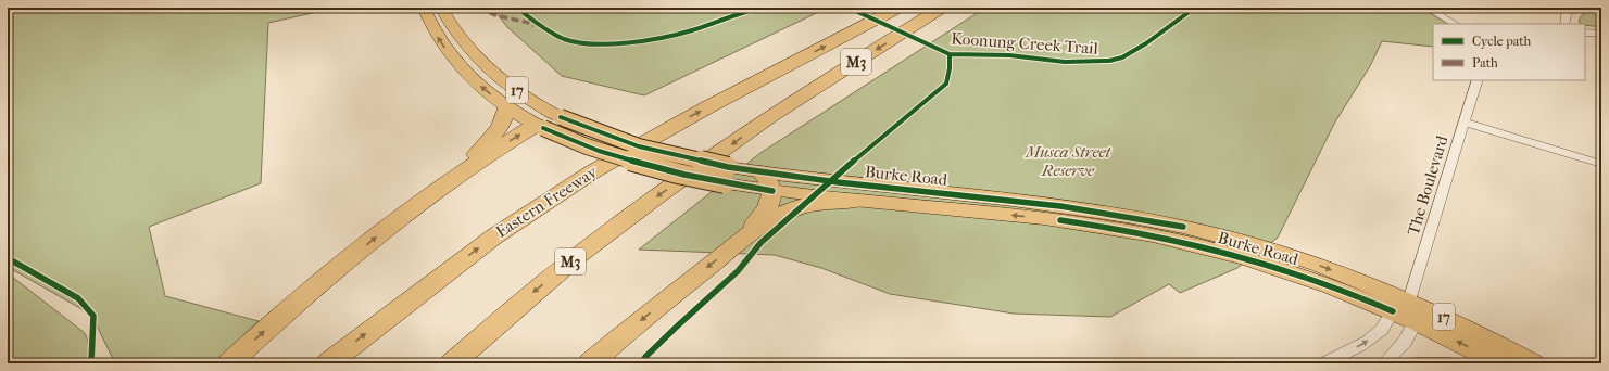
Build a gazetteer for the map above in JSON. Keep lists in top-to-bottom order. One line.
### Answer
{"streets":{"highway":["M3","Eastern Freeway"],"main road":["17","Burke Road"],"street":["The Boulevard"],"cycle path":["Koonung Creek Trail"]},"crossings":[["Burke Road","The Boulevard"]],"parks":["Musca Street Reserve"],"legend":["Cycle path","Path"]}
